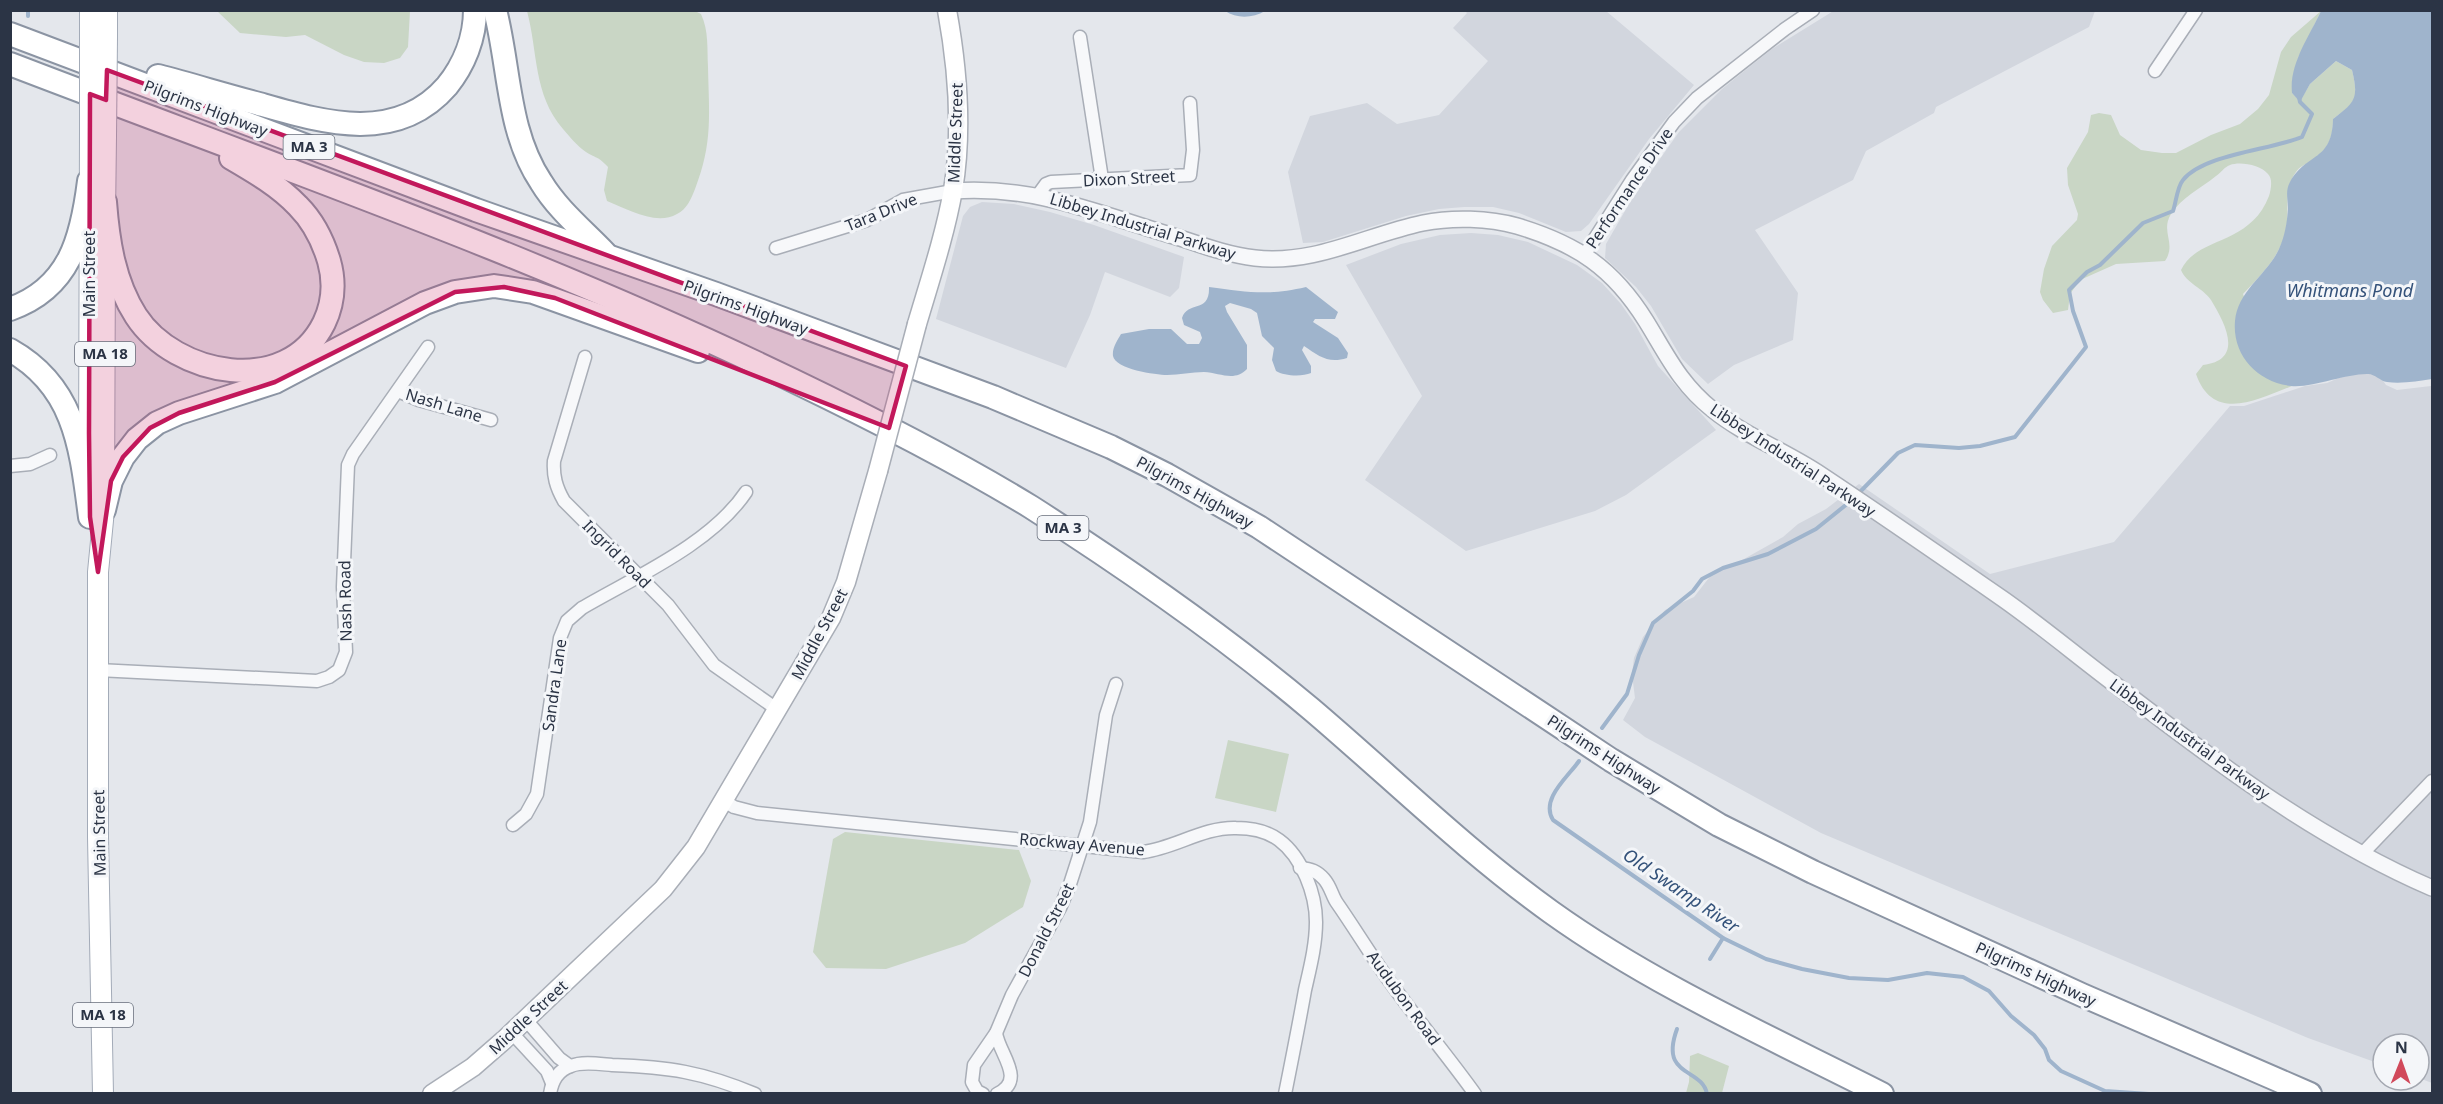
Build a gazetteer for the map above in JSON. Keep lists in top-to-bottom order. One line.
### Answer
{"streets":{"highway":["Pilgrims Highway","MA 3"],"main road":["Middle Street","Main Street","MA 18"],"street":["Dixon Street","Performance Drive","Tara Drive","Libbey Industrial Parkway","Nash Lane","Ingrid Road","Nash Road","Sandra Lane","Rockway Avenue","Donald Street","Audubon Road"]},"crossings":[["Middle Street","Tara Drive"],["Middle Street","Libbey Industrial Parkway"],["Middle Street","Ingrid Road"],["Middle Street","Rockway Avenue"],["Dixon Street","Libbey Industrial Parkway"],["Performance Drive","Libbey Industrial Parkway"],["Tara Drive","Libbey Industrial Parkway"],["Main Street","Nash Road"],["Nash Lane","Nash Road"],["Ingrid Road","Sandra Lane"],["Rockway Avenue","Donald Street"],["Rockway Avenue","Audubon Road"]],"water":["Whitmans Pond","Old Swamp River"],"north":"top"}
